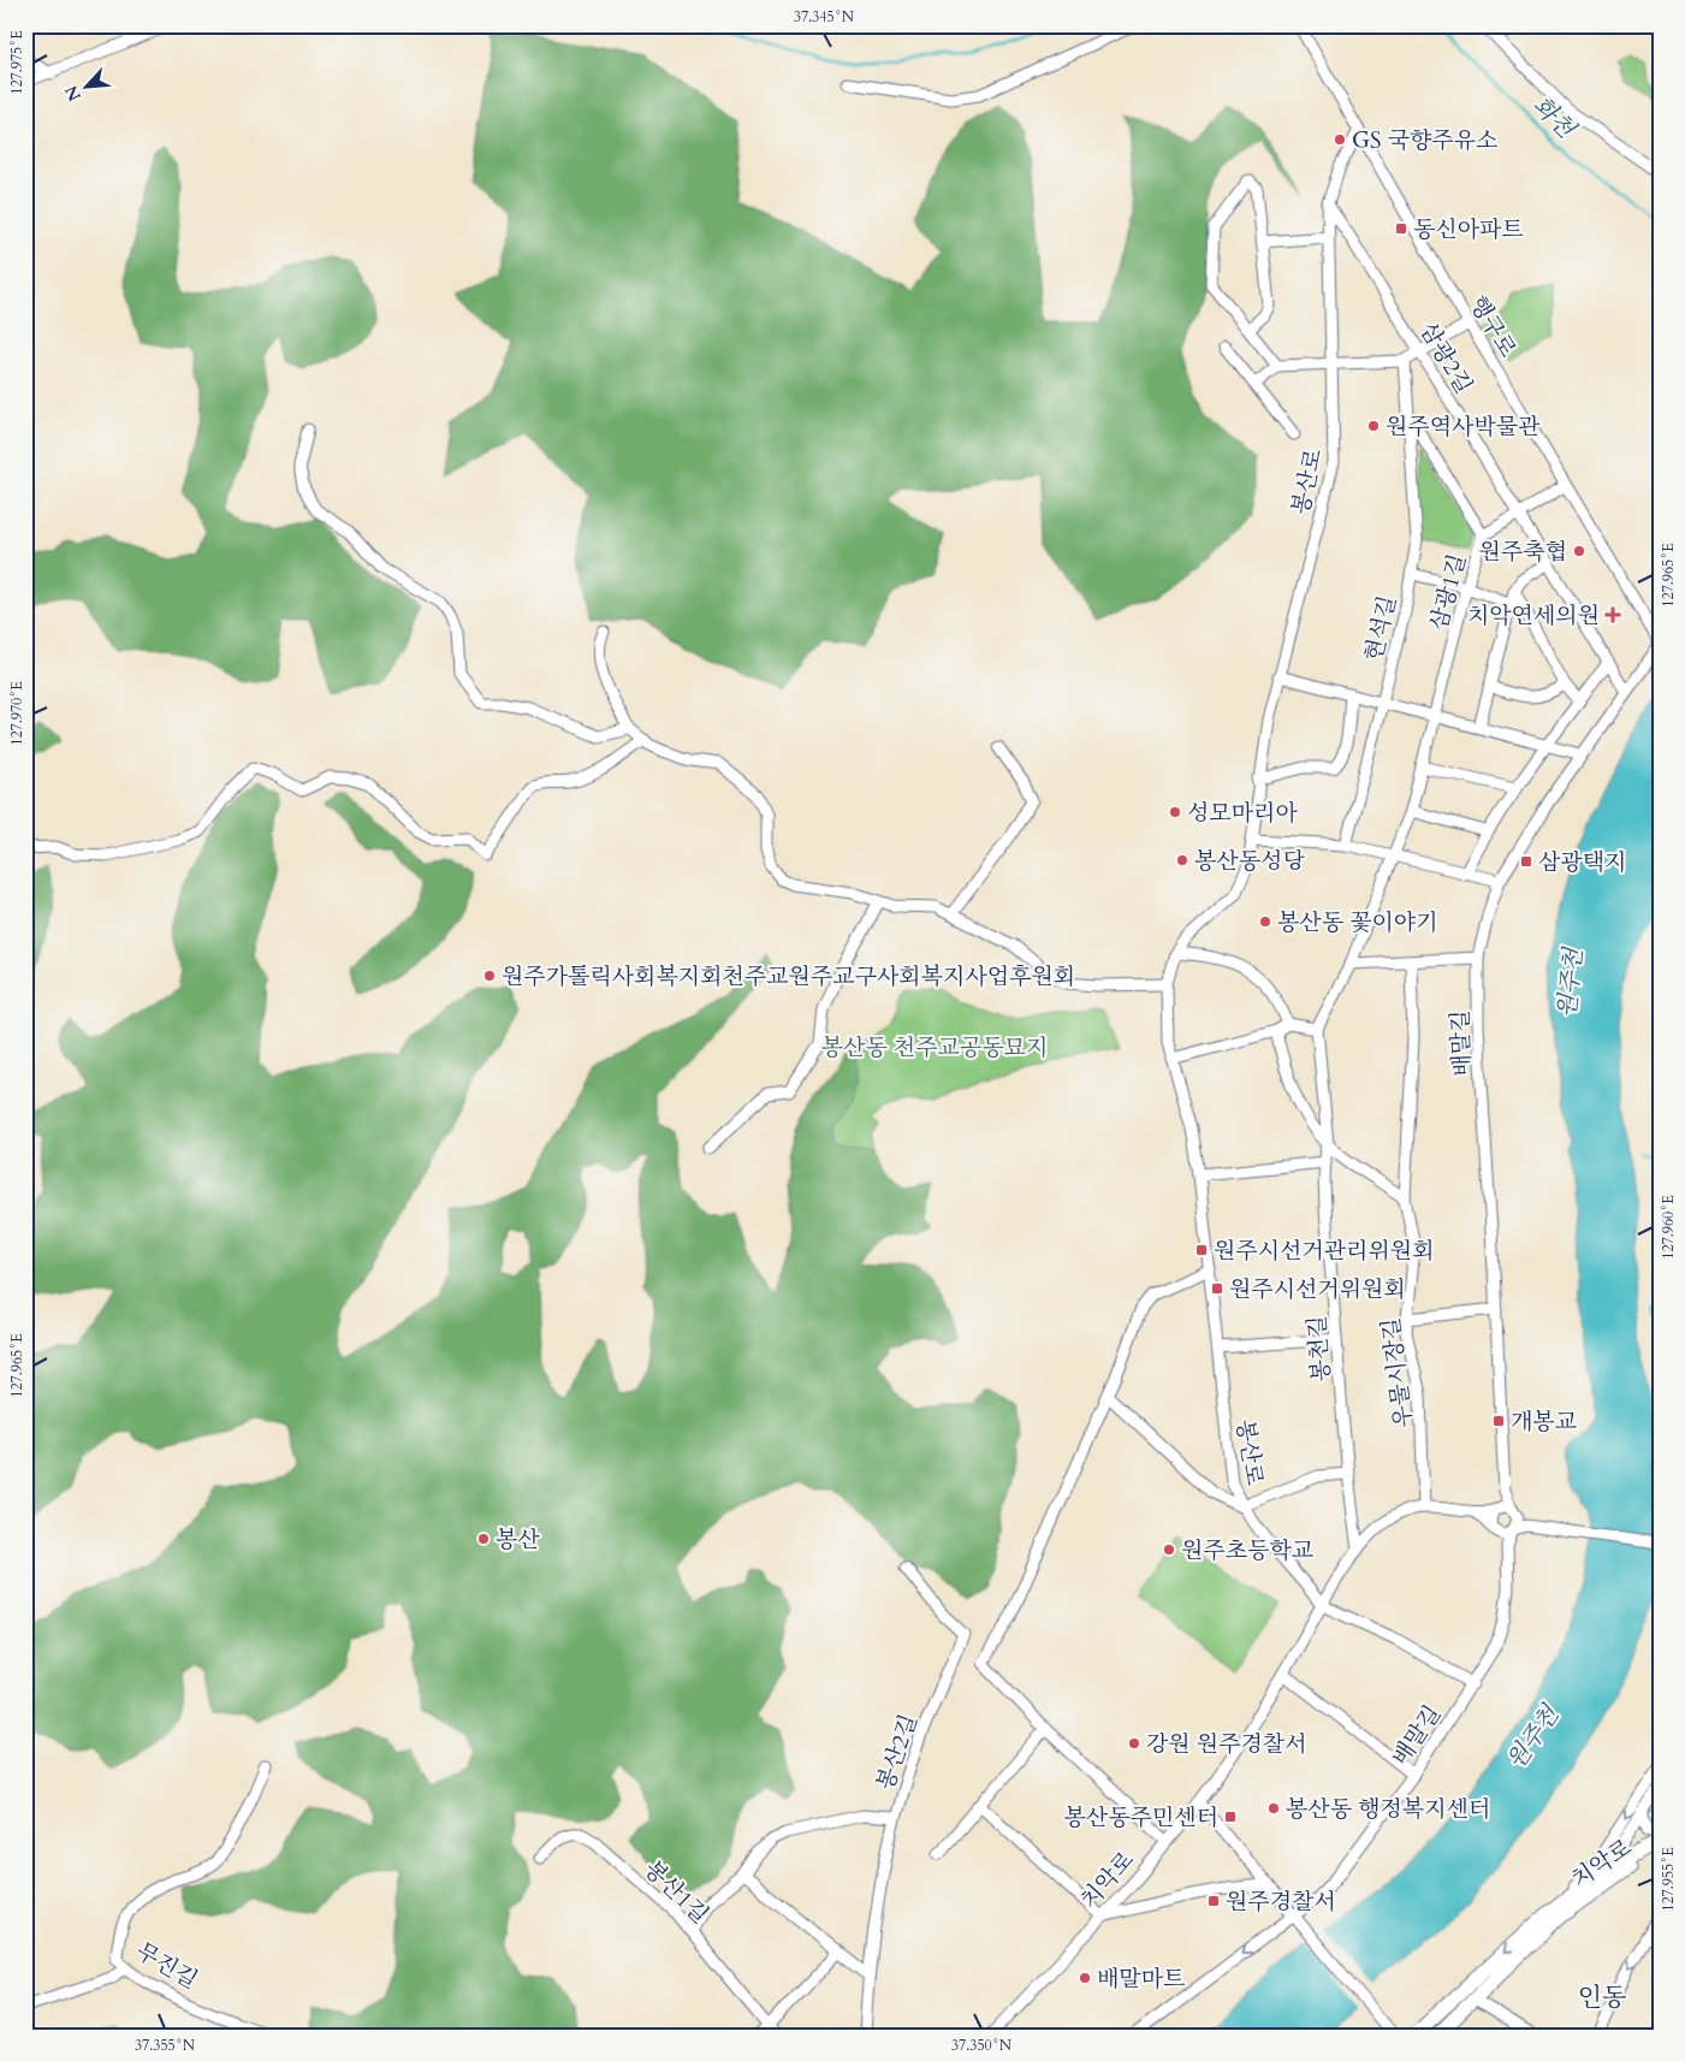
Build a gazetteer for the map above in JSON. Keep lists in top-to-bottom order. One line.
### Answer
{"streets":{"main road":["치악로"],"street":["행구로","삼광2길","봉산로","삼광1길","현석길","배말길","봉천길","우물시장길","봉산2길","봉산1길","무진길"]},"crossings":[["행구로","봉산로"],["행구로","삼광1길"],["행구로","배말길"],["삼광2길","봉산로"],["삼광2길","삼광1길"],["삼광2길","배말길"],["봉산로","배말길"],["삼광1길","현석길"]],"districts":["인동"],"water":["화천","원주천"],"parks":["봉산동 천주교공동묘지"],"places":{"other":["GS 국향주유소","원주역사박물관","원주축협","성모마리아","봉산동성당","봉산동 꽃이야기","원주가톨릭사회복지회천주교원주교구사회복지사업후원회","봉산","원주초등학교","강원 원주경찰서","봉산동 행정복지센터","배말마트"],"transit":["동신아파트","삼광택지","원주시선거관리위원회","원주시선거위원회","개봉교","봉산동주민센터","원주경찰서"],"health":["치악연세의원"]},"north":"bottom left","coordinates":["37.345°N","127.975°E","127.965°E","127.970°E","127.960°E","127.955°E","37.355°N","37.350°N"]}
